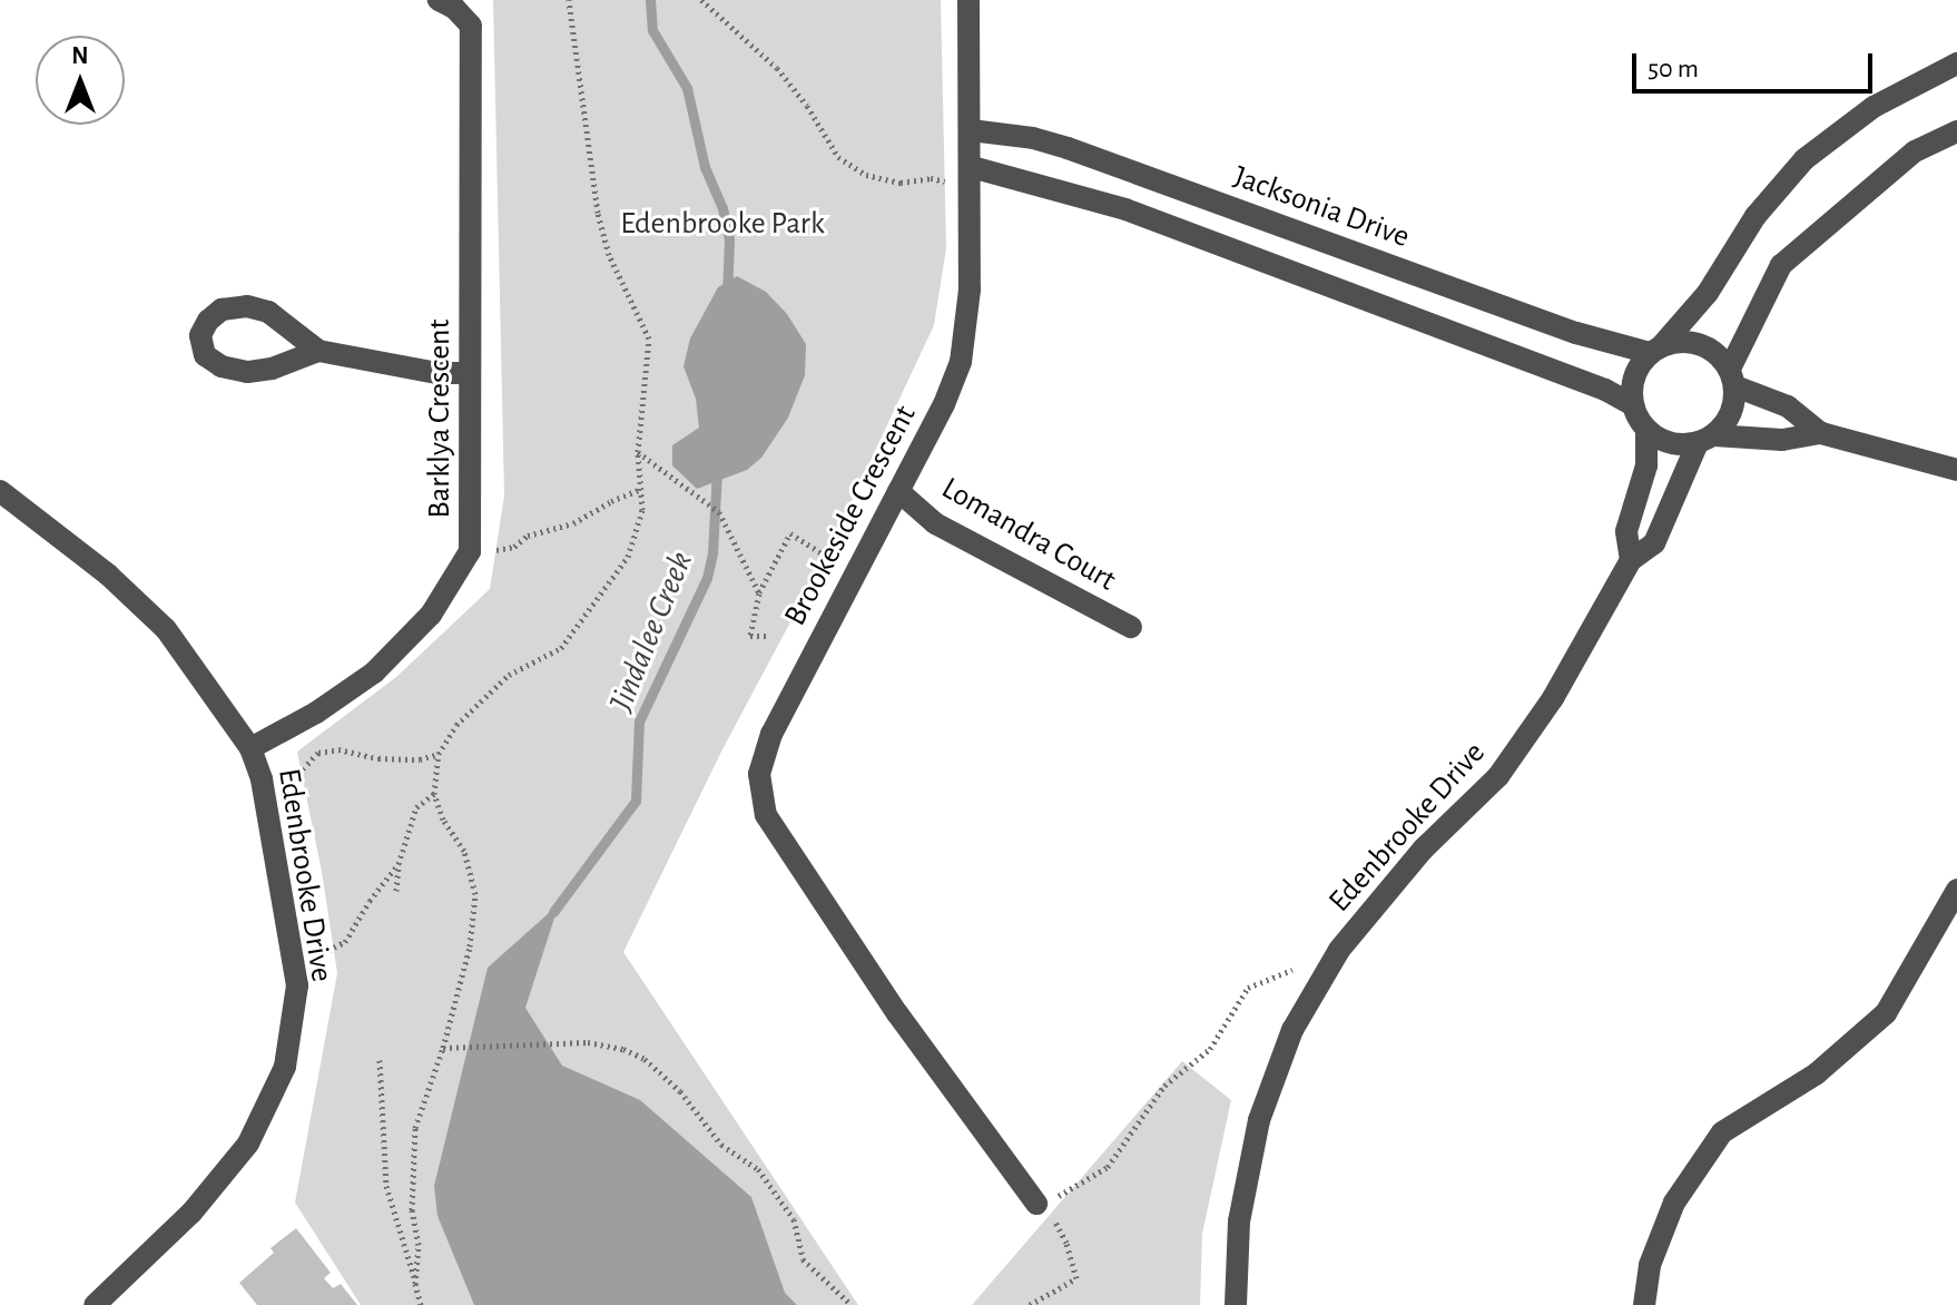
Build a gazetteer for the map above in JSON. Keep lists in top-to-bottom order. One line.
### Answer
{"streets":{"street":["Jacksonia Drive","Barklya Crescent","Brookeside Crescent","Lomandra Court","Edenbrooke Drive"]},"crossings":[["Jacksonia Drive","Brookeside Crescent"],["Jacksonia Drive","Edenbrooke Drive"],["Barklya Crescent","Edenbrooke Drive"],["Brookeside Crescent","Lomandra Court"]],"water":["Jindalee Creek"],"parks":["Edenbrooke Park"],"scale_bar":"50 m","north":"top"}
